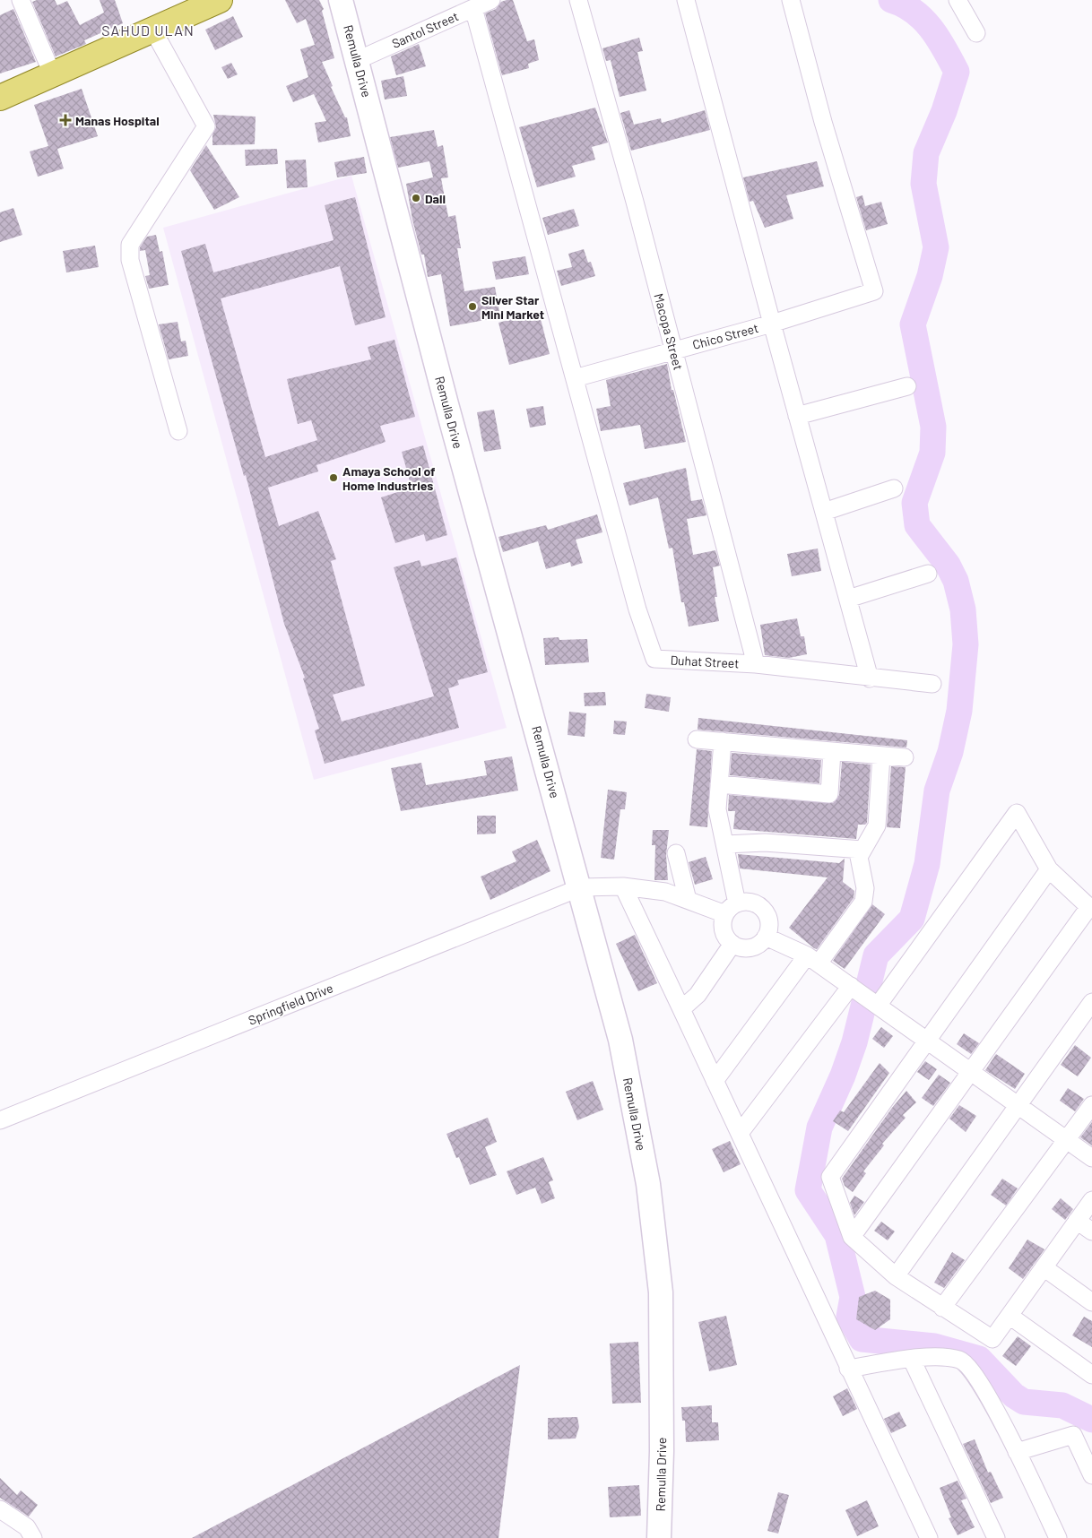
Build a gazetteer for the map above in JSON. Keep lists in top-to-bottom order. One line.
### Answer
{"streets":{"main road":["Remulla Drive"],"street":["Santol Street","Macopa Street","Chico Street","Duhat Street","Springfield Drive"]},"crossings":[["Santol Street","Remulla Drive"],["Remulla Drive","Springfield Drive"],["Macopa Street","Chico Street"],["Macopa Street","Duhat Street"],["Chico Street","Duhat Street"]],"districts":["SAHUD ULAN"],"places":{"health":["Manas Hospital"],"other":["Dali","Silver Star Mini Market","Amaya School of Home Industries"]}}
